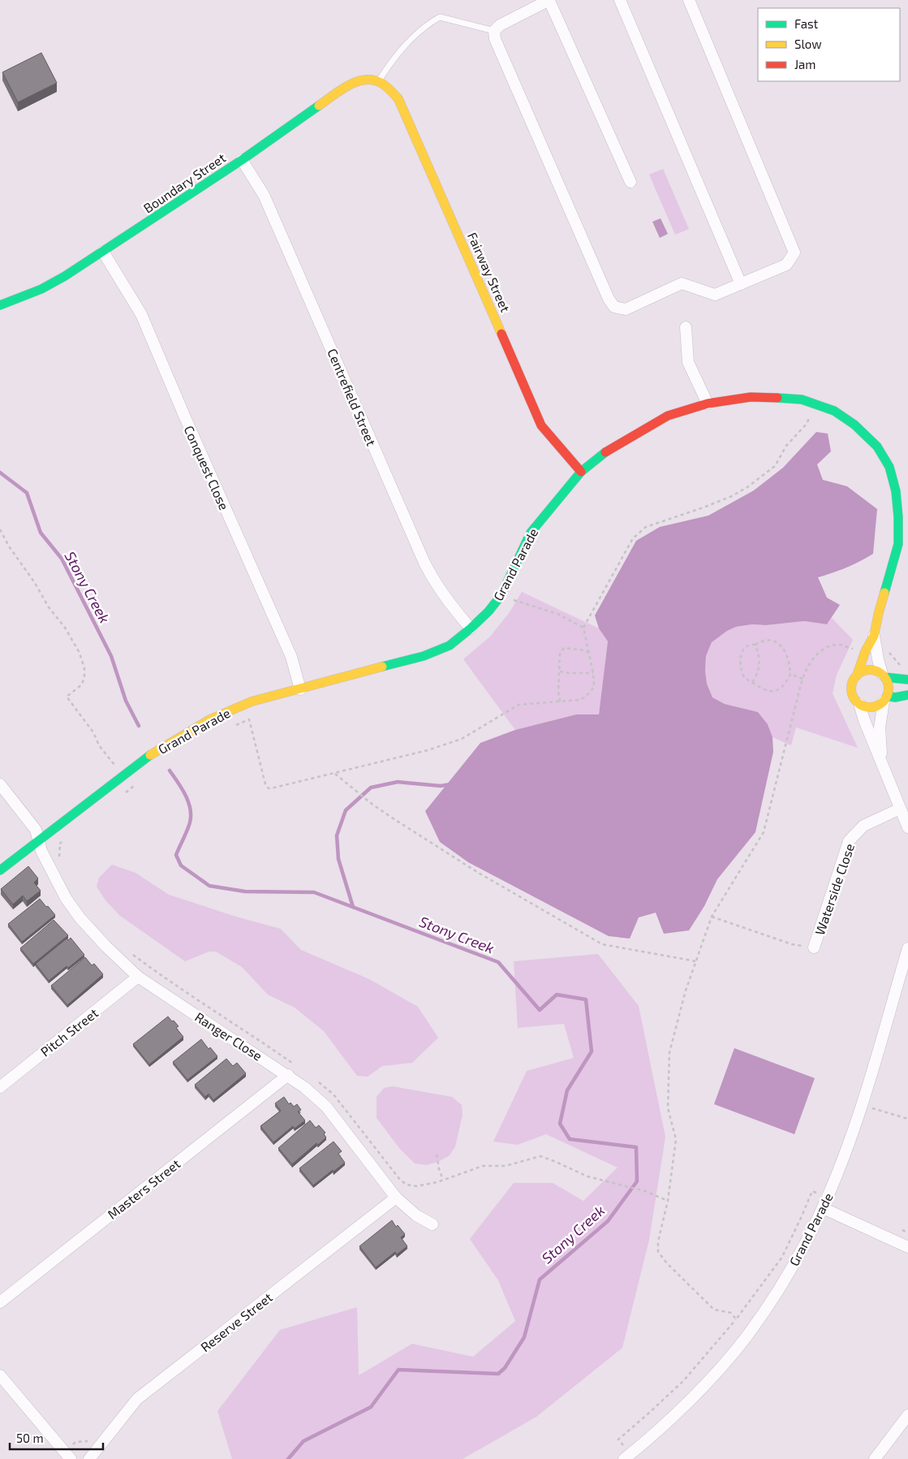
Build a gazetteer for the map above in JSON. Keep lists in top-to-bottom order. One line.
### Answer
{"streets":{"street":["Boundary Street","Fairway Street","Centrefield Street","Conquest Close","Grand Parade","Waterside Close","Pitch Street","Ranger Close","Masters Street","Reserve Street"]},"crossings":[["Boundary Street","Fairway Street"],["Boundary Street","Centrefield Street"],["Boundary Street","Conquest Close"],["Fairway Street","Grand Parade"],["Centrefield Street","Grand Parade"],["Conquest Close","Grand Parade"],["Grand Parade","Ranger Close"],["Pitch Street","Ranger Close"],["Ranger Close","Masters Street"],["Ranger Close","Reserve Street"]],"water":["Stony Creek"],"legend":["Fast","Slow","Jam"],"scale_bar":"50 m"}
